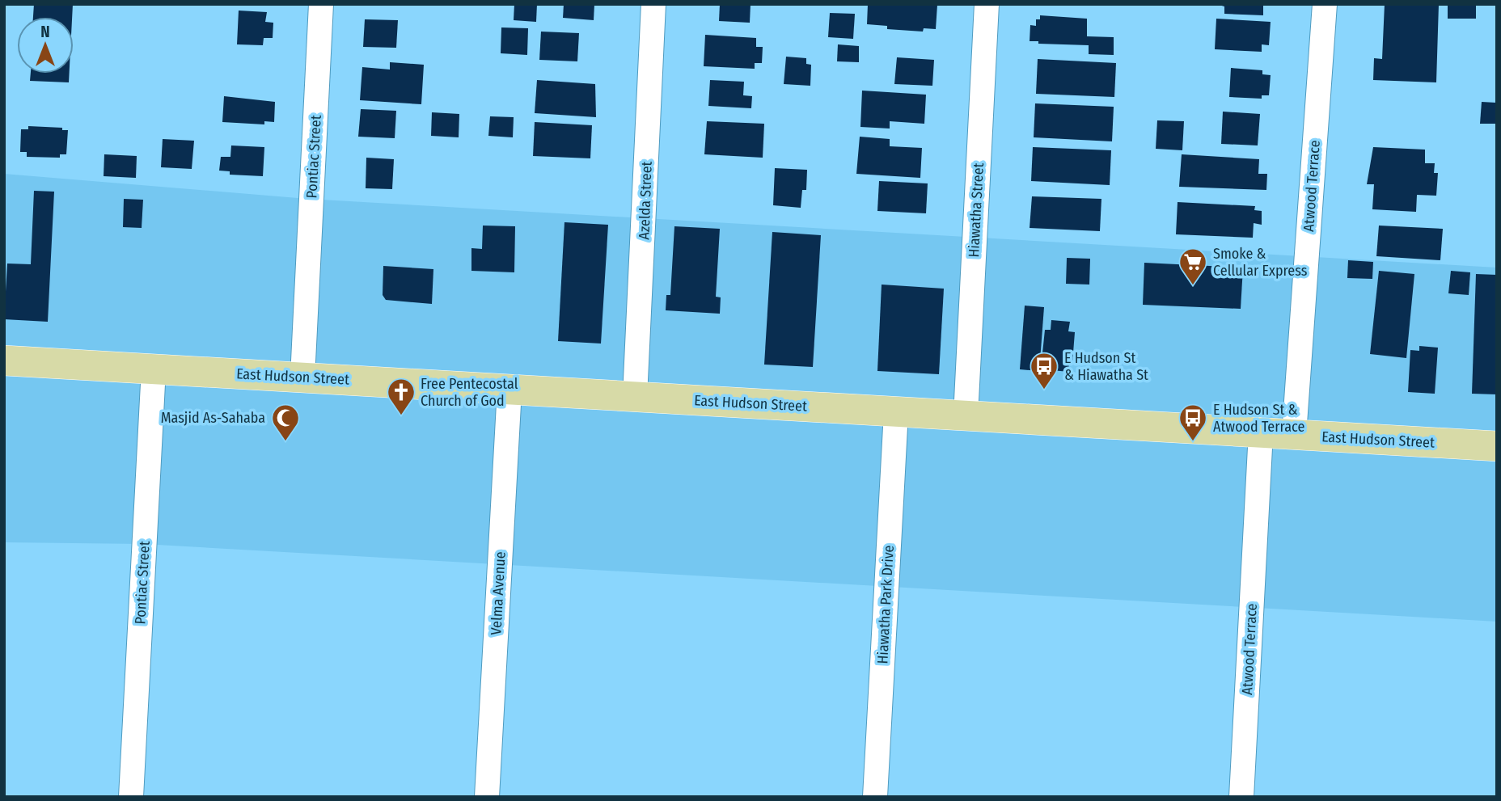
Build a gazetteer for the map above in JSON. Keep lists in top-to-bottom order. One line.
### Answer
{"streets":{"main road":["East Hudson Street"],"street":["Pontiac Street","Atwood Terrace","Azelda Street","Hiawatha Street","Velma Avenue","Hiawatha Park Drive"]},"crossings":[["Pontiac Street","East Hudson Street"],["Atwood Terrace","East Hudson Street"],["Azelda Street","East Hudson Street"],["Hiawatha Street","East Hudson Street"],["East Hudson Street","Velma Avenue"],["East Hudson Street","Hiawatha Park Drive"]],"places":{"supermarket":["Smoke & Cellular Express"],"bus stop":["E Hudson St & Hiawatha St","E Hudson St & Atwood Terrace"],"church":["Free Pentecostal Church of God"],"mosque":["Masjid As-Sahaba"]},"north":"top"}
